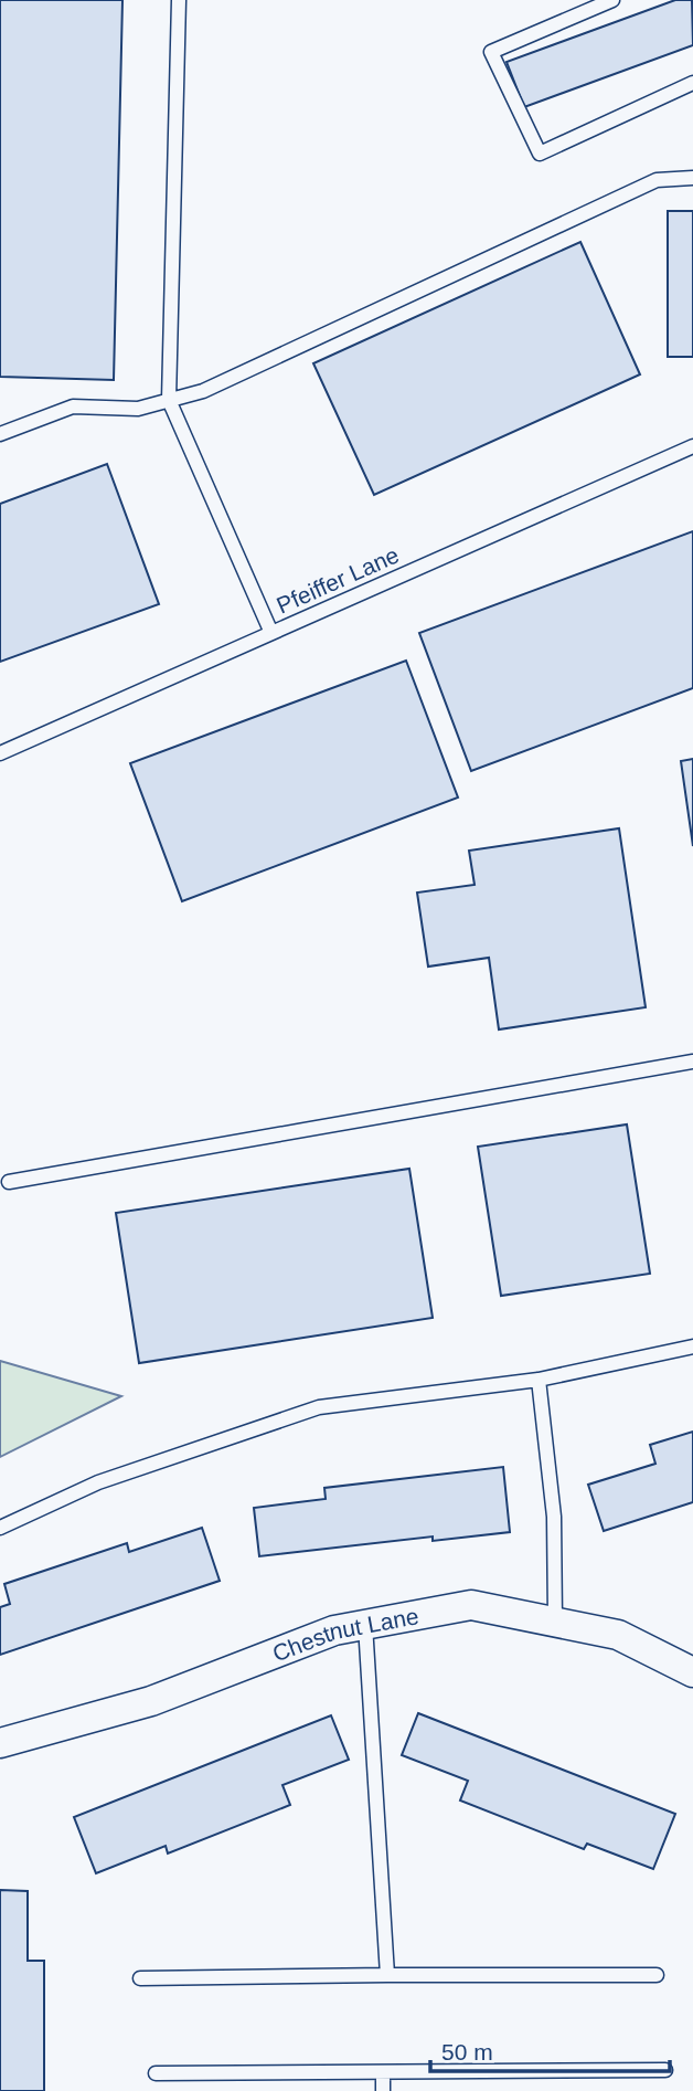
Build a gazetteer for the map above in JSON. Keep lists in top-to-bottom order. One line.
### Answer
{"streets":{"street":["Chestnut Lane"],"lane":["Pfeiffer Lane"]},"scale_bar":"50 m"}
